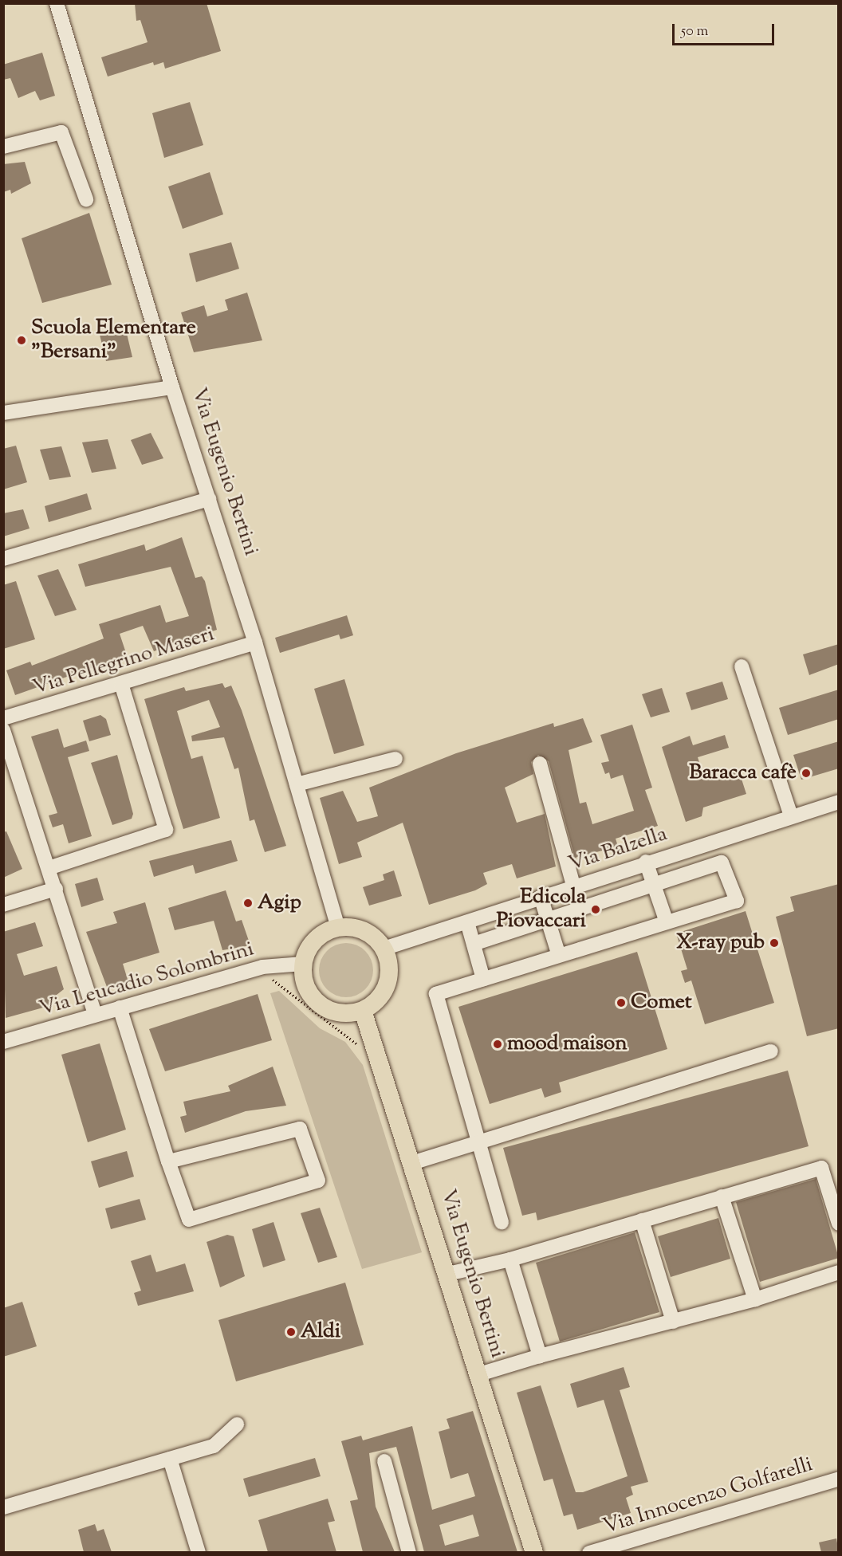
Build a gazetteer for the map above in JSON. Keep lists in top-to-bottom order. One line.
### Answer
{"streets":{"main road":["Via Eugenio Bertini"],"street":["Via Pellegrino Maseri","Via Balzella","Via Leucadio Solombrini","Via Innocenzo Golfarelli"]},"crossings":[["Via Eugenio Bertini","Via Pellegrino Maseri"],["Via Eugenio Bertini","Via Balzella"],["Via Eugenio Bertini","Via Leucadio Solombrini"],["Via Balzella","Via Leucadio Solombrini"]],"places":["Scuola Elementare \"Bersani\"","Baracca cafè","Agip","Edicola Piovaccari","X-ray pub","Comet","mood maison","Aldi"],"scale_bar":"50 m"}
